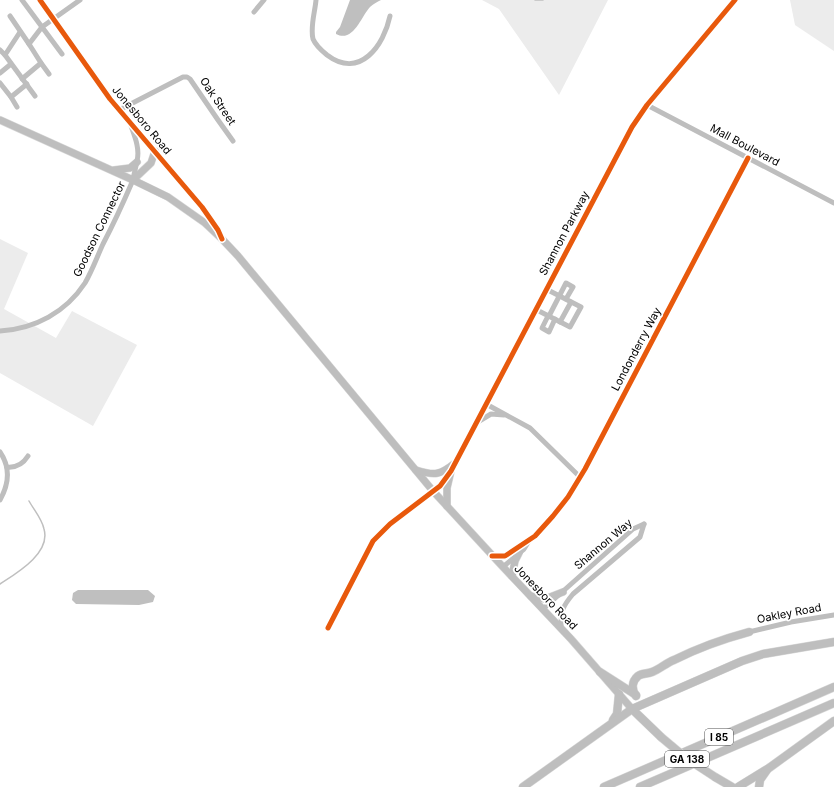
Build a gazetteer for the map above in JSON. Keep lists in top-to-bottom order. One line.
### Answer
{"streets":{"highway":["Jonesboro Road","I 85","GA 138"],"street":["Oak Street","Mall Boulevard","Goodson Connector","Shannon Parkway","Londonderry Way","Shannon Way","Oakley Road"]},"crossings":[["Oak Street","Jonesboro Road"],["Jonesboro Road","Goodson Connector"],["Jonesboro Road","Shannon Parkway"],["Jonesboro Road","Londonderry Way"],["Jonesboro Road","Shannon Way"],["Jonesboro Road","GA 138"],["Mall Boulevard","Shannon Parkway"],["Mall Boulevard","Londonderry Way"],["Goodson Connector","GA 138"],["Shannon Parkway","Londonderry Way"]]}
